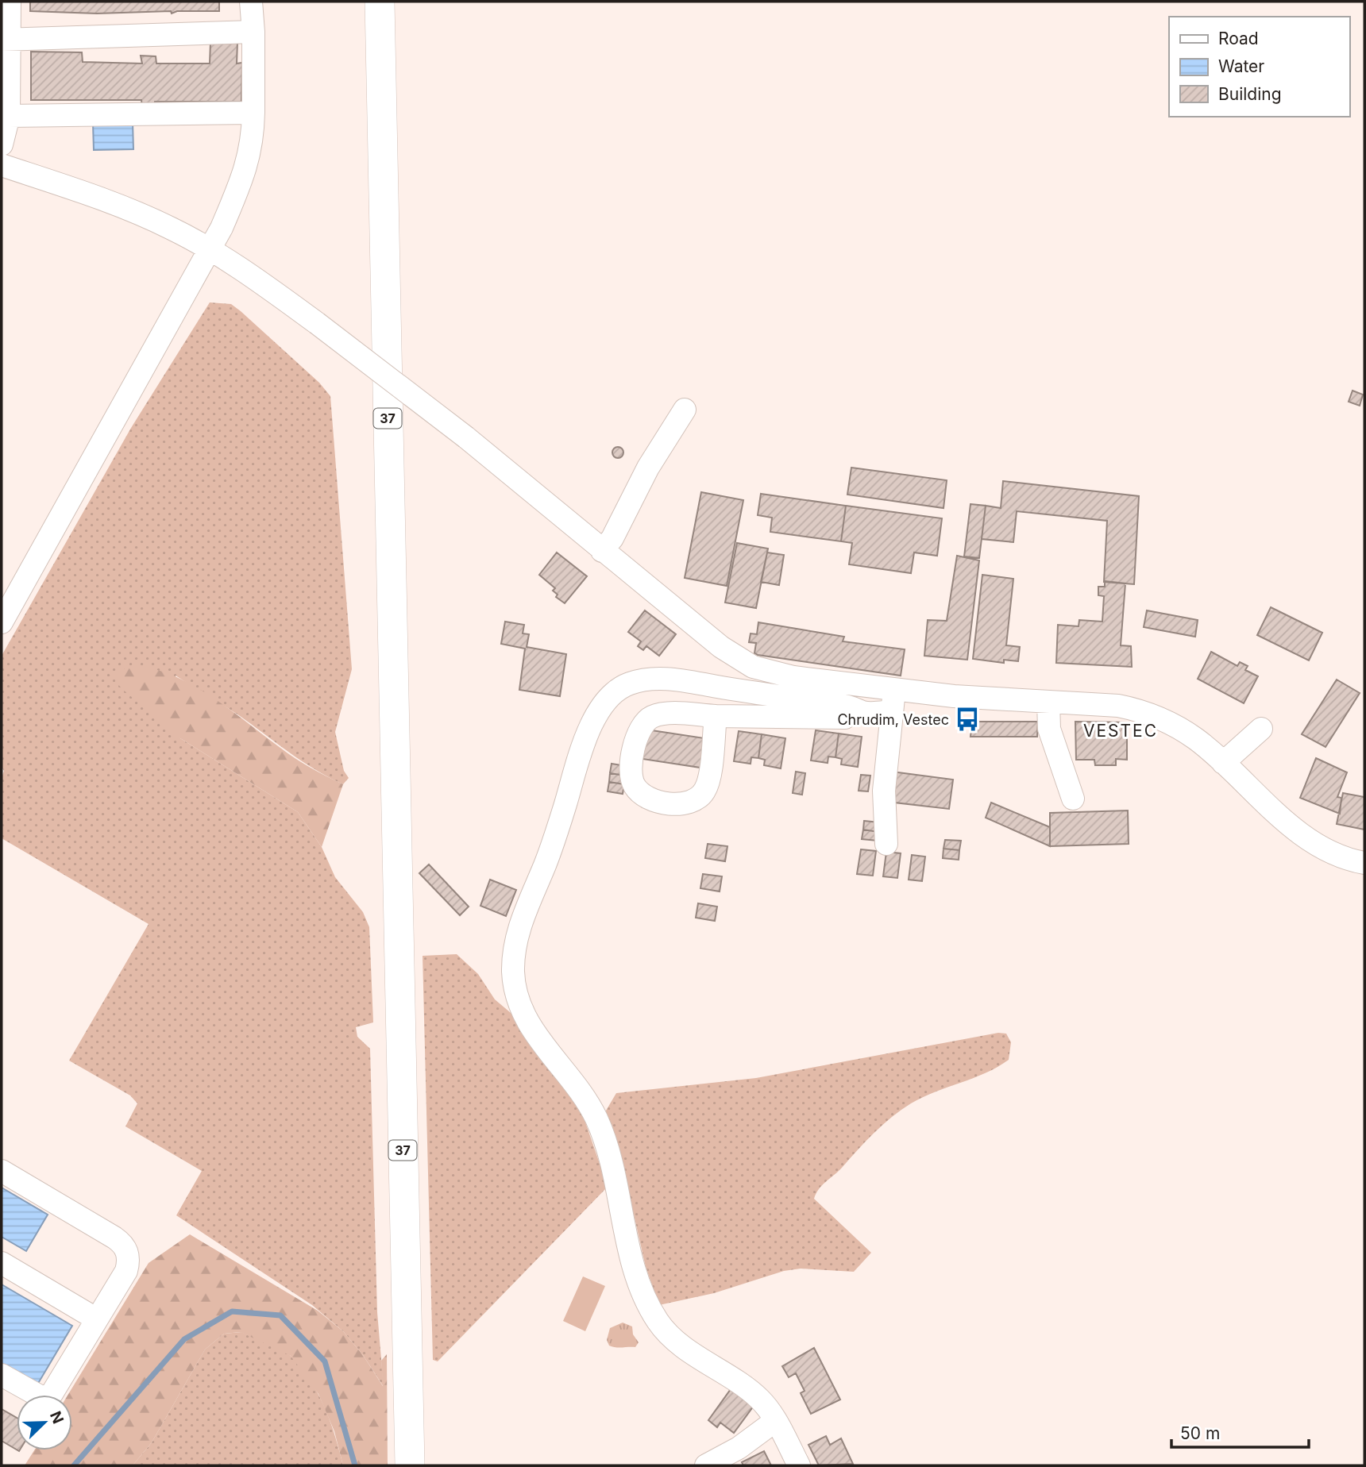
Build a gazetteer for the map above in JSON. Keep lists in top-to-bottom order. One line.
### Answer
{"streets":{"main road":["37"]},"districts":["VESTEC"],"places":{"bus stop":["Chrudim, Vestec"]},"legend":["Road","Water","Building"],"scale_bar":"50 m","north":"top right"}
